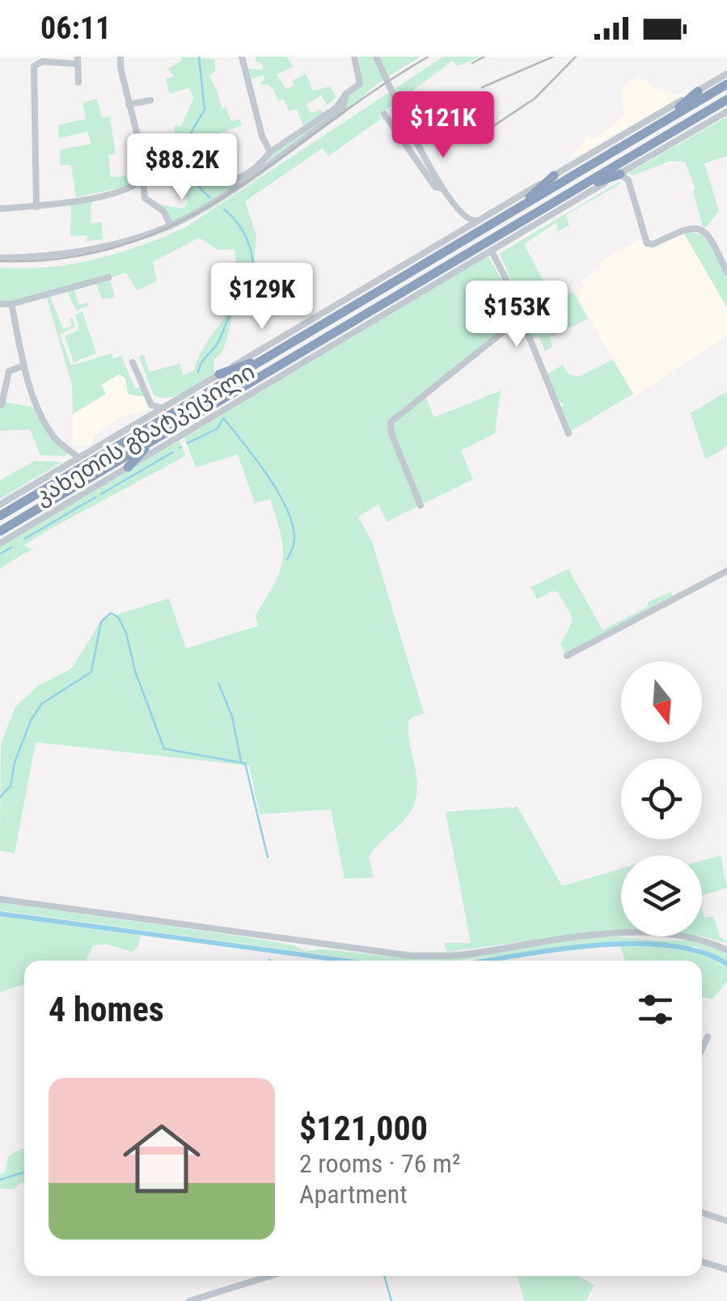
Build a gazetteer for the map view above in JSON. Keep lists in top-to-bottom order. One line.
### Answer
{"streets":{"highway":["კახეთის გზატკეცილი"]},"north":"bottom","page":{"status":"06:11","price":["$121K","$88.2K","$129K","$153K"],"heading":"4 homes","list":[{"name":"$121,000","note":"2 rooms · 76 m² · Apartment"}]}}
